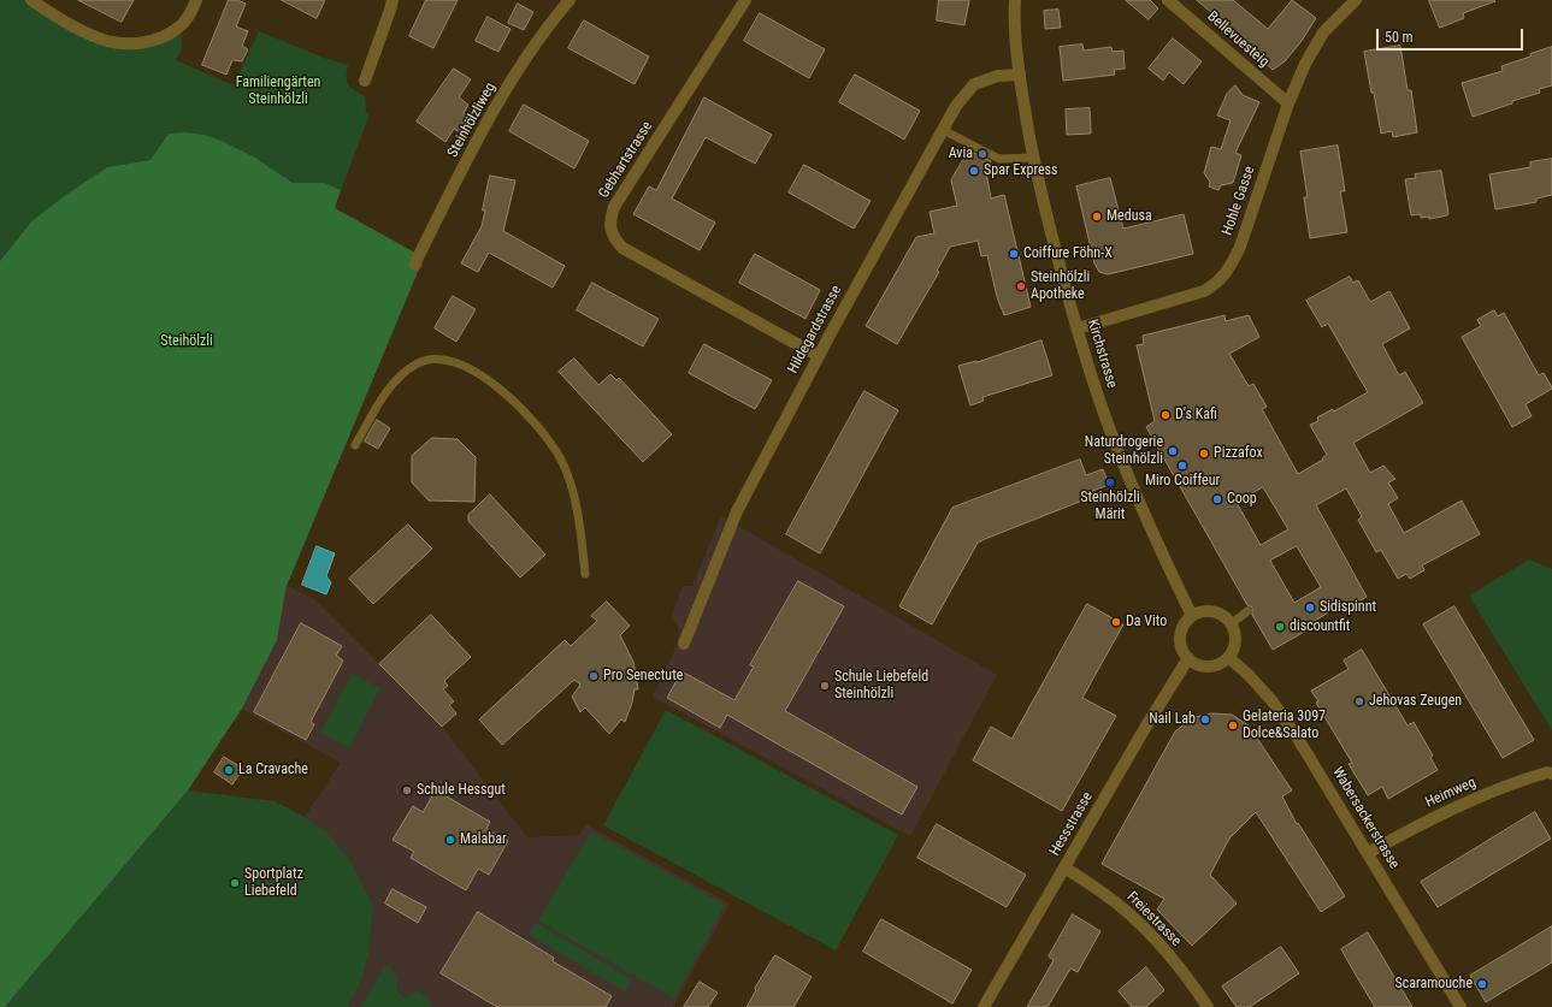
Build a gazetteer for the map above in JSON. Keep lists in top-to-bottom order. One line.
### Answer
{"streets":{"street":["Bellevuesteig","Steinhölzliweg","Gebhartstrasse","Hohle Gasse","Hildegardstrasse","Kirchstrasse","Heimweg","Wabersackerstrasse","Hessstrasse","Freiestrasse"]},"crossings":[["Bellevuesteig","Hohle Gasse"],["Gebhartstrasse","Hildegardstrasse"],["Hohle Gasse","Kirchstrasse"],["Hildegardstrasse","Kirchstrasse"],["Kirchstrasse","Wabersackerstrasse"],["Kirchstrasse","Hessstrasse"],["Heimweg","Wabersackerstrasse"],["Wabersackerstrasse","Hessstrasse"],["Hessstrasse","Freiestrasse"]],"parks":["Familiengärten Steinhölzli","Steihölzli"],"places":["Avia","Spar Express","Medusa","Coiffure Föhn-X","Steinhölzli Apotheke","D’s Kafi","Naturdrogerie Steinhölzli","Pizzafox","Miro Coiffeur","Steinhölzli Märit","Coop","Sidispinnt","Da Vito","discountfit","Pro Senectute","Schule Liebefeld Steinhölzli","Jehovas Zeugen","Nail Lab","Gelateria 3097 Dolce&Salato","La Cravache","Schule Hessgut","Malabar","Sportplatz Liebefeld","Scaramouche"],"scale_bar":"50 m"}
